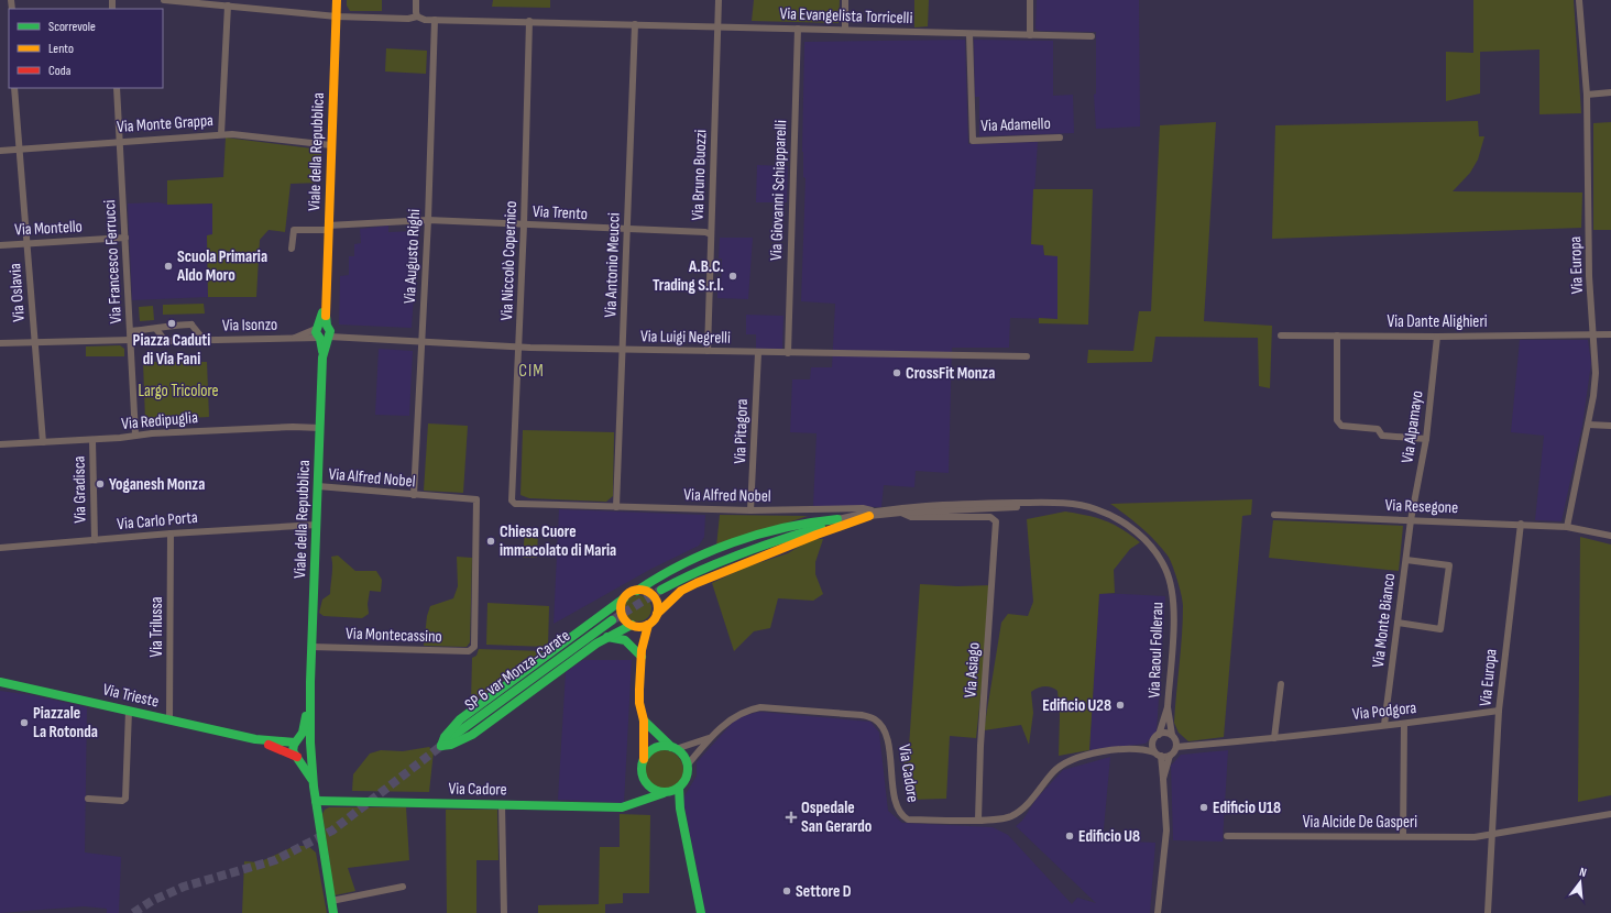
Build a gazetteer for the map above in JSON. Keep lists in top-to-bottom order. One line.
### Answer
{"streets":{"street":["Via Evangelista Torricelli","Via Monte Grappa","Via Adamello","Viale della Repubblica","Via Bruno Buozzi","Via Giovanni Schiapparelli","Via Trento","Via Montello","Via Augusto Righi","Via Niccolò Copernico","Via Francesco Ferrucci","Via Antonio Meucci","Via Europa","Via Oslavia","Via Dante Alighieri","Via Isonzo","Via Luigi Negrelli","Via Redipuglia","Via Alpamayo","Via Pitagora","Via Alfred Nobel","Via Gradisca","Via Resegone","Via Carlo Porta","Via Monte Bianco","Via Trilussa","Via Montecassino","Via Raoul Follerau","SP 6 var Monza-Carate","Via Asiago","Via Trieste","Via Podgora","Via Cadore","Via Alcide De Gasperi"]},"crossings":[["Via Evangelista Torricelli","Via Adamello"],["Via Evangelista Torricelli","Viale della Repubblica"],["Via Evangelista Torricelli","Via Bruno Buozzi"],["Via Evangelista Torricelli","Via Giovanni Schiapparelli"],["Via Evangelista Torricelli","Via Augusto Righi"],["Via Evangelista Torricelli","Via Niccolò Copernico"],["Via Evangelista Torricelli","Via Antonio Meucci"],["Via Monte Grappa","Viale della Repubblica"],["Via Monte Grappa","Via Francesco Ferrucci"],["Via Monte Grappa","Via Oslavia"],["Viale della Repubblica","Via Trento"],["Viale della Repubblica","Via Isonzo"],["Viale della Repubblica","Via Luigi Negrelli"],["Viale della Repubblica","Via Redipuglia"],["Viale della Repubblica","Via Alfred Nobel"],["Viale della Repubblica","Via Carlo Porta"],["Viale della Repubblica","Via Montecassino"],["Viale della Repubblica","Via Trieste"],["Viale della Repubblica","Via Cadore"],["Via Bruno Buozzi","Via Trento"],["Via Bruno Buozzi","Via Luigi Negrelli"],["Via Giovanni Schiapparelli","Via Luigi Negrelli"],["Via Trento","Via Augusto Righi"],["Via Trento","Via Niccolò Copernico"],["Via Trento","Via Antonio Meucci"],["Via Montello","Via Francesco Ferrucci"],["Via Montello","Via Oslavia"],["Via Augusto Righi","Via Luigi Negrelli"],["Via Augusto Righi","Via Alfred Nobel"],["Via Niccolò Copernico","Via Luigi Negrelli"],["Via Niccolò Copernico","Via Alfred Nobel"],["Via Francesco Ferrucci","Via Redipuglia"],["Via Antonio Meucci","Via Luigi Negrelli"],["Via Antonio Meucci","Via Alfred Nobel"],["Via Europa","Via Dante Alighieri"],["Via Europa","Via Resegone"],["Via Europa","Via Podgora"],["Via Europa","Via Alcide De Gasperi"],["Via Oslavia","Via Redipuglia"],["Via Dante Alighieri","Via Alpamayo"],["Via Isonzo","Via Luigi Negrelli"],["Via Luigi Negrelli","Via Pitagora"],["Via Redipuglia","Via Gradisca"],["Via Alpamayo","Via Resegone"],["Via Alpamayo","Via Monte Bianco"],["Via Pitagora","Via Alfred Nobel"],["Via Alfred Nobel","Via Montecassino"],["Via Alfred Nobel","Via Raoul Follerau"],["Via Alfred Nobel","Via Asiago"],["Via Gradisca","Via Carlo Porta"],["Via Resegone","Via Monte Bianco"],["Via Carlo Porta","Via Trilussa"],["Via Monte Bianco","Via Podgora"],["Via Trilussa","Via Trieste"],["Via Raoul Follerau","Via Podgora"],["Via Raoul Follerau","Via Cadore"],["Via Asiago","Via Cadore"],["Via Podgora","Via Cadore"]],"districts":["CIM"],"parks":["Largo Tricolore"],"places":{"other":["Scuola Primaria Aldo Moro","A.B.C. Trading S.r.l.","Piazza Caduti di Via Fani","CrossFit Monza","Yoganesh Monza","Chiesa Cuore immacolato di Maria","Edificio U28","Piazzale La Rotonda","Edificio U18","Edificio U8","Settore D"],"health":["Ospedale San Gerardo"]},"legend":["Scorrevole","Lento","Coda"],"north":"top"}
